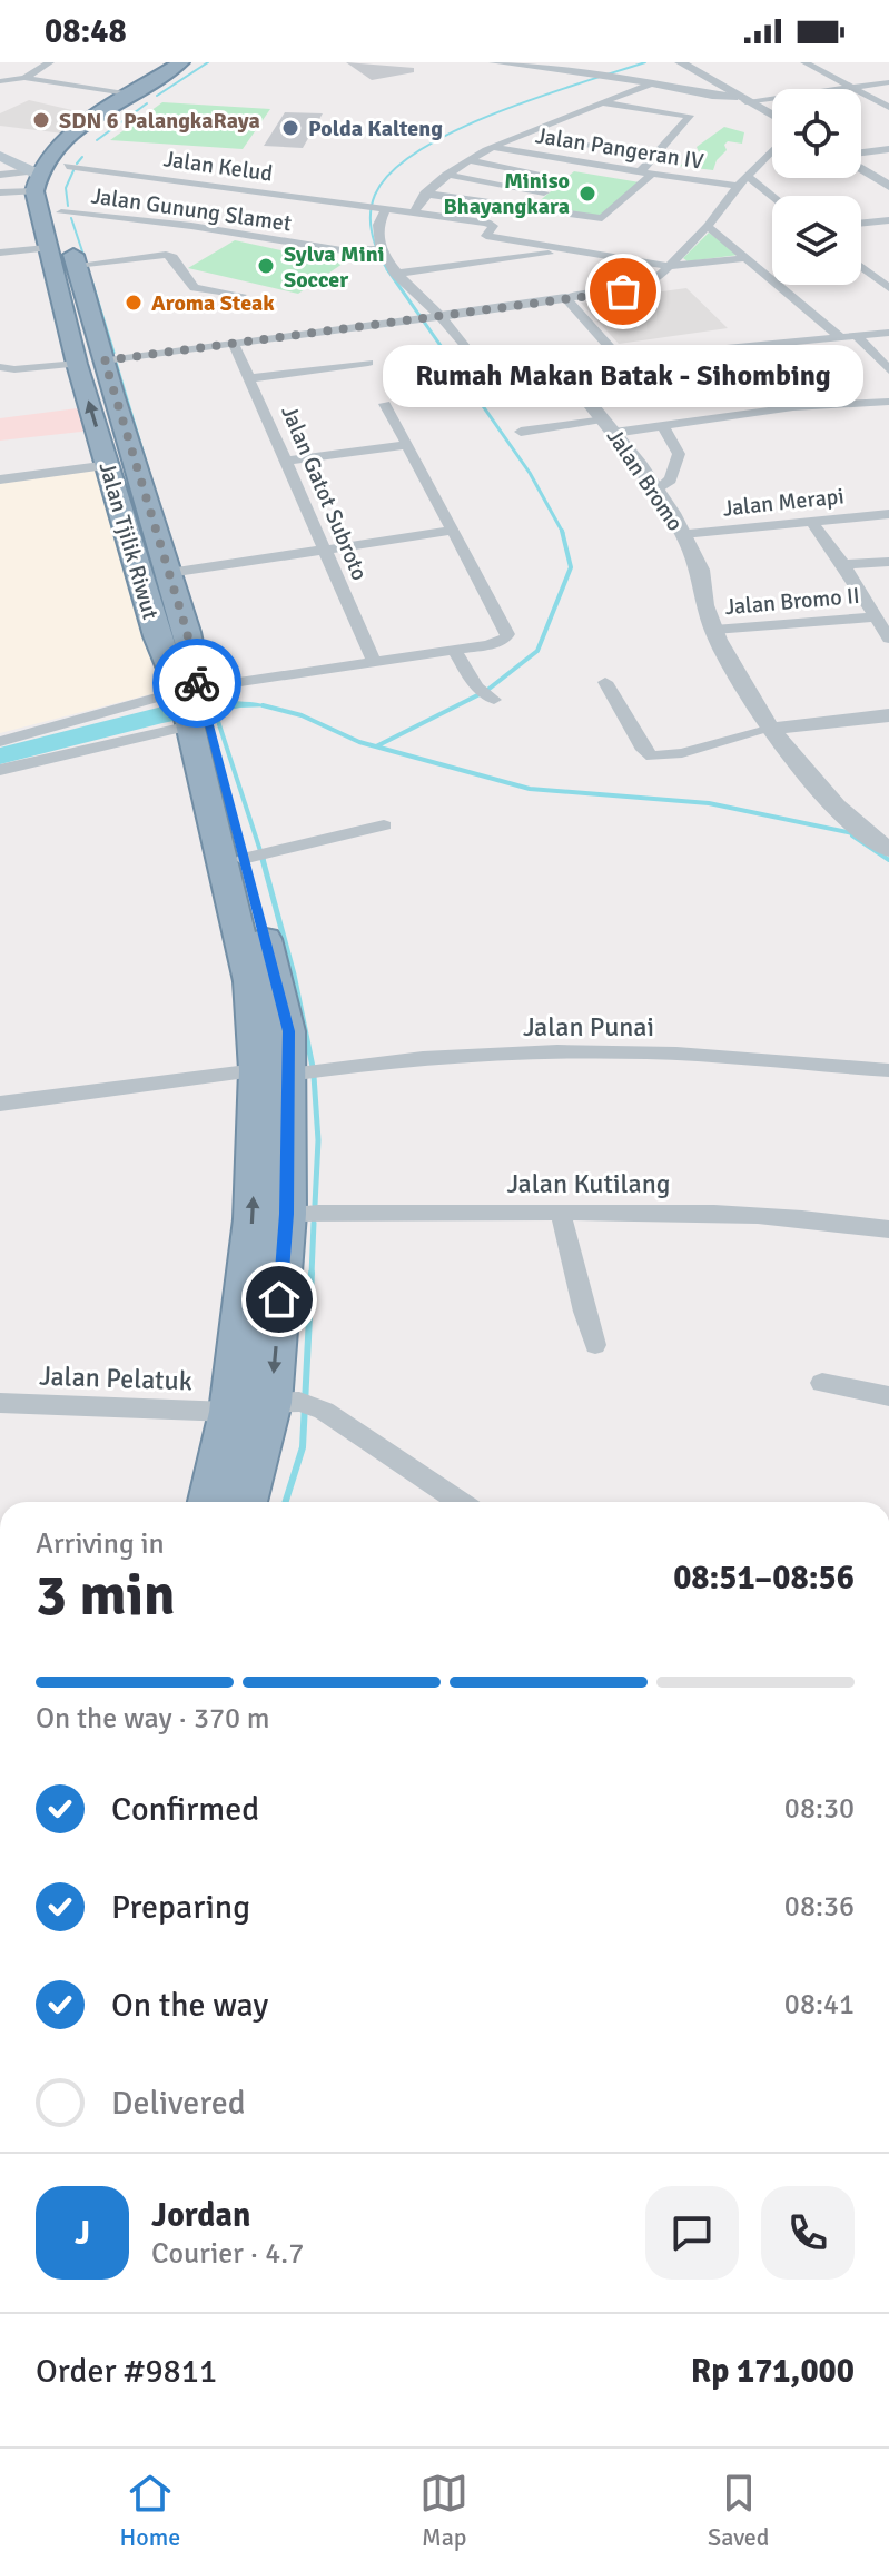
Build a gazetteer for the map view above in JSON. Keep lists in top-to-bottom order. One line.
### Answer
{"streets":{"highway":["Jalan Tjilik Riwut"],"street":["Jalan Pangeran IV","Jalan Kelud","Jalan Gunung Slamet","Jalan Bromo","Jalan Gatot Subroto","Jalan Merapi","Jalan Bromo II","Jalan Punai","Jalan Kutilang","Jalan Pelatuk"]},"crossings":[["Jalan Kelud","Jalan Tjilik Riwut"],["Jalan Gunung Slamet","Jalan Tjilik Riwut"],["Jalan Bromo","Jalan Merapi"],["Jalan Bromo","Jalan Bromo II"],["Jalan Tjilik Riwut","Jalan Punai"],["Jalan Tjilik Riwut","Jalan Kutilang"],["Jalan Tjilik Riwut","Jalan Pelatuk"]],"places":["SDN 6 PalangkaRaya","Polda Kalteng","Miniso Bhayangkara","Sylva Mini Soccer","Rumah Makan Batak - Sihombing","Aroma Steak"],"page":{"status":"08:48","bubble":"Rumah Makan Batak - Sihombing","heading":["3 min","Arriving in","08:51–08:56"],"panel":["Jordan","Courier · 4.7","Order #9811","Rp 171,000"],"bar":"On the way · 370 m","list":[["Confirmed","08:30"],["Preparing","08:36"],["On the way","08:41"],"Delivered"],"round":"J","tabs":["Home","Map","Saved"]}}
